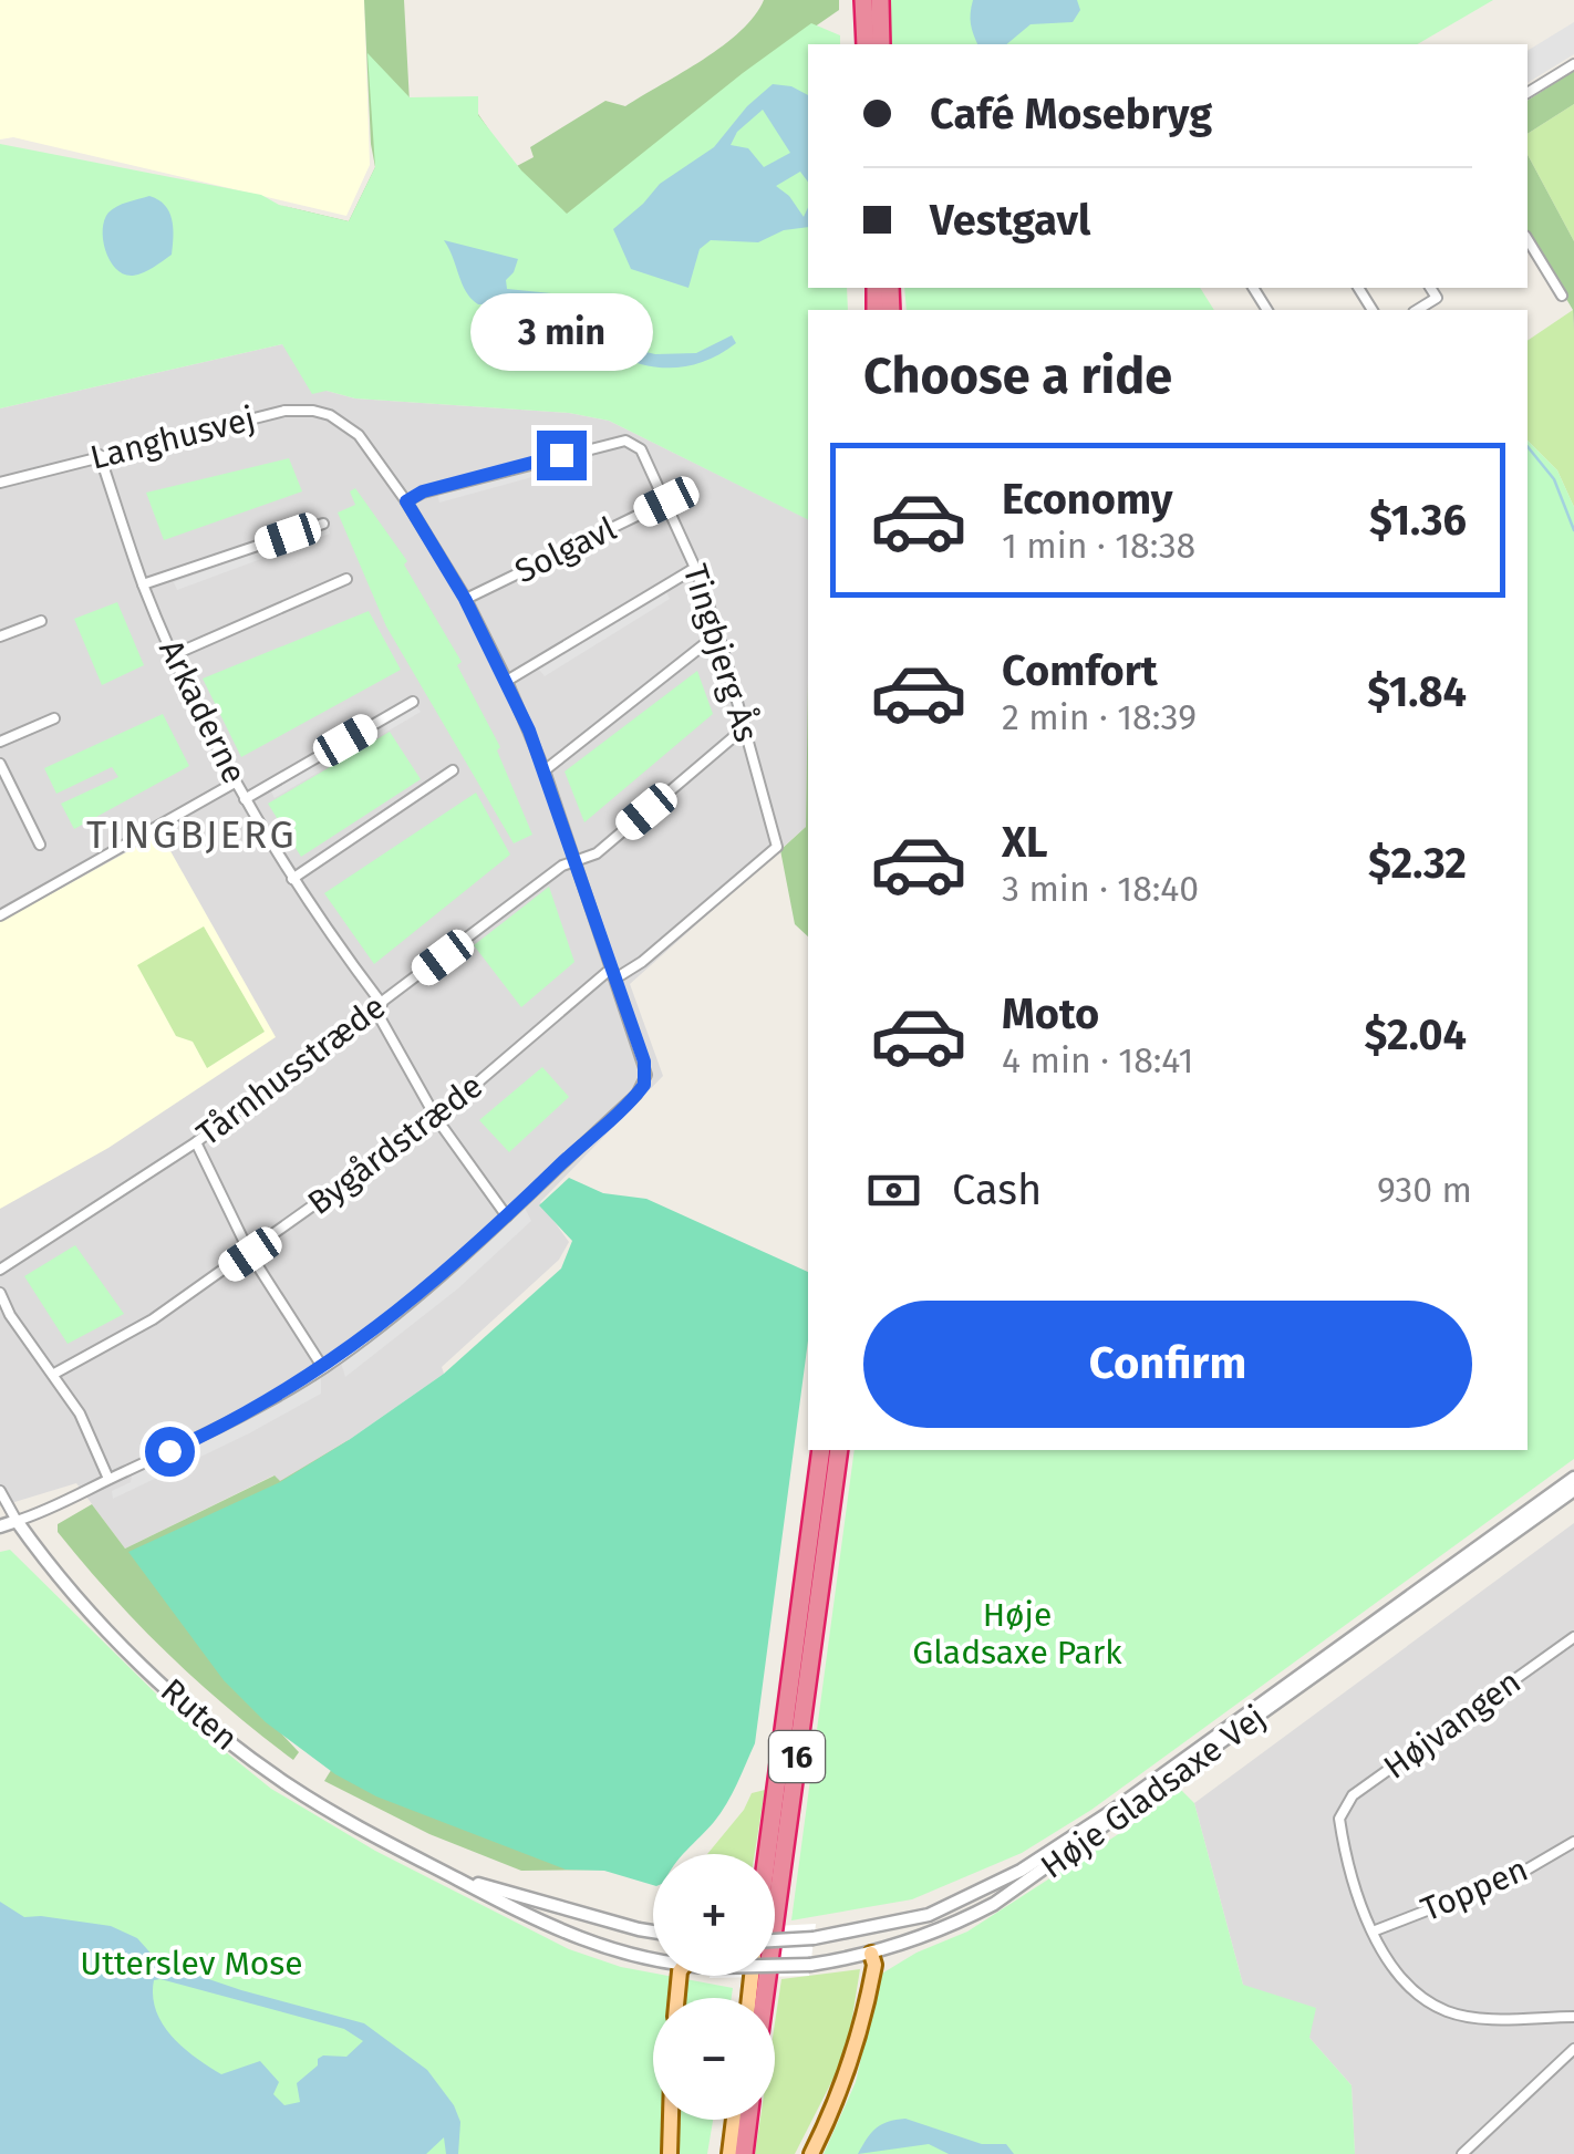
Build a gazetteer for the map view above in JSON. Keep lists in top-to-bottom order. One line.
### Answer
{"streets":{"highway":["16"],"street":["Langhusvej","Solgavl","Tingbjerg Ås","Arkaderne","Tårnhusstræde","Bygårdstræde","Ruten","Højvangen","Høje Gladsaxe Vej","Toppen"]},"crossings":[["Langhusvej","Tingbjerg Ås"],["Langhusvej","Arkaderne"],["Solgavl","Tingbjerg Ås"],["Tingbjerg Ås","Tårnhusstræde"],["Tingbjerg Ås","Bygårdstræde"],["Arkaderne","Tårnhusstræde"],["Arkaderne","Bygårdstræde"],["Højvangen","Toppen"]],"districts":["TINGBJERG"],"parks":["Høje Gladsaxe Park","Utterslev Mose"],"page":{"banner":["Café Mosebryg","Vestgavl"],"bubble":"3 min","heading":"Choose a ride","list":[{"name":"Economy","note":"1 min · 18:38","value":"$1.36"},{"name":"Comfort","note":"2 min · 18:39","value":"$1.84"},{"name":"XL","note":"3 min · 18:40","value":"$2.32"},{"name":"Moto","note":"4 min · 18:41","value":"$2.04"}],"pay":["Cash","930 m"],"buttons":"Confirm","map_buttons":["+","−"]}}
